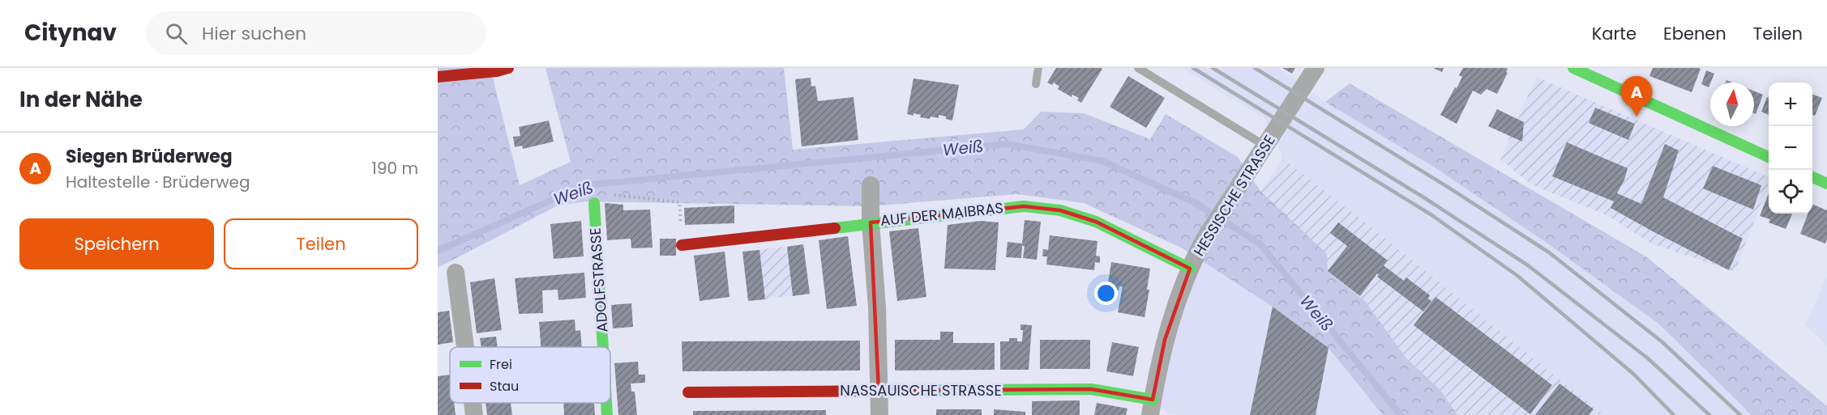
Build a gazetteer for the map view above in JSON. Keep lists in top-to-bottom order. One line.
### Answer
{"streets":{"street":["HESSISCHE STRASSE","AUF DER MAIBRAS","ADOLFSTRASSE","NASSAUISCHE STRASSE"]},"crossings":[["HESSISCHE STRASSE","AUF DER MAIBRAS"],["HESSISCHE STRASSE","NASSAUISCHE STRASSE"]],"water":["Weiß"],"legend":["Frei","Stau"],"north":"top","page":{"header":"Citynav","search":"Hier suchen","nav":["Karte","Ebenen","Teilen"],"heading":"In der Nähe","pins":"A","map_buttons":["+","−"],"list":[{"mark":"A","name":"Siegen Brüderweg","note":"Haltestelle · Brüderweg","value":"190 m"}],"buttons":["Speichern","Teilen"]}}
